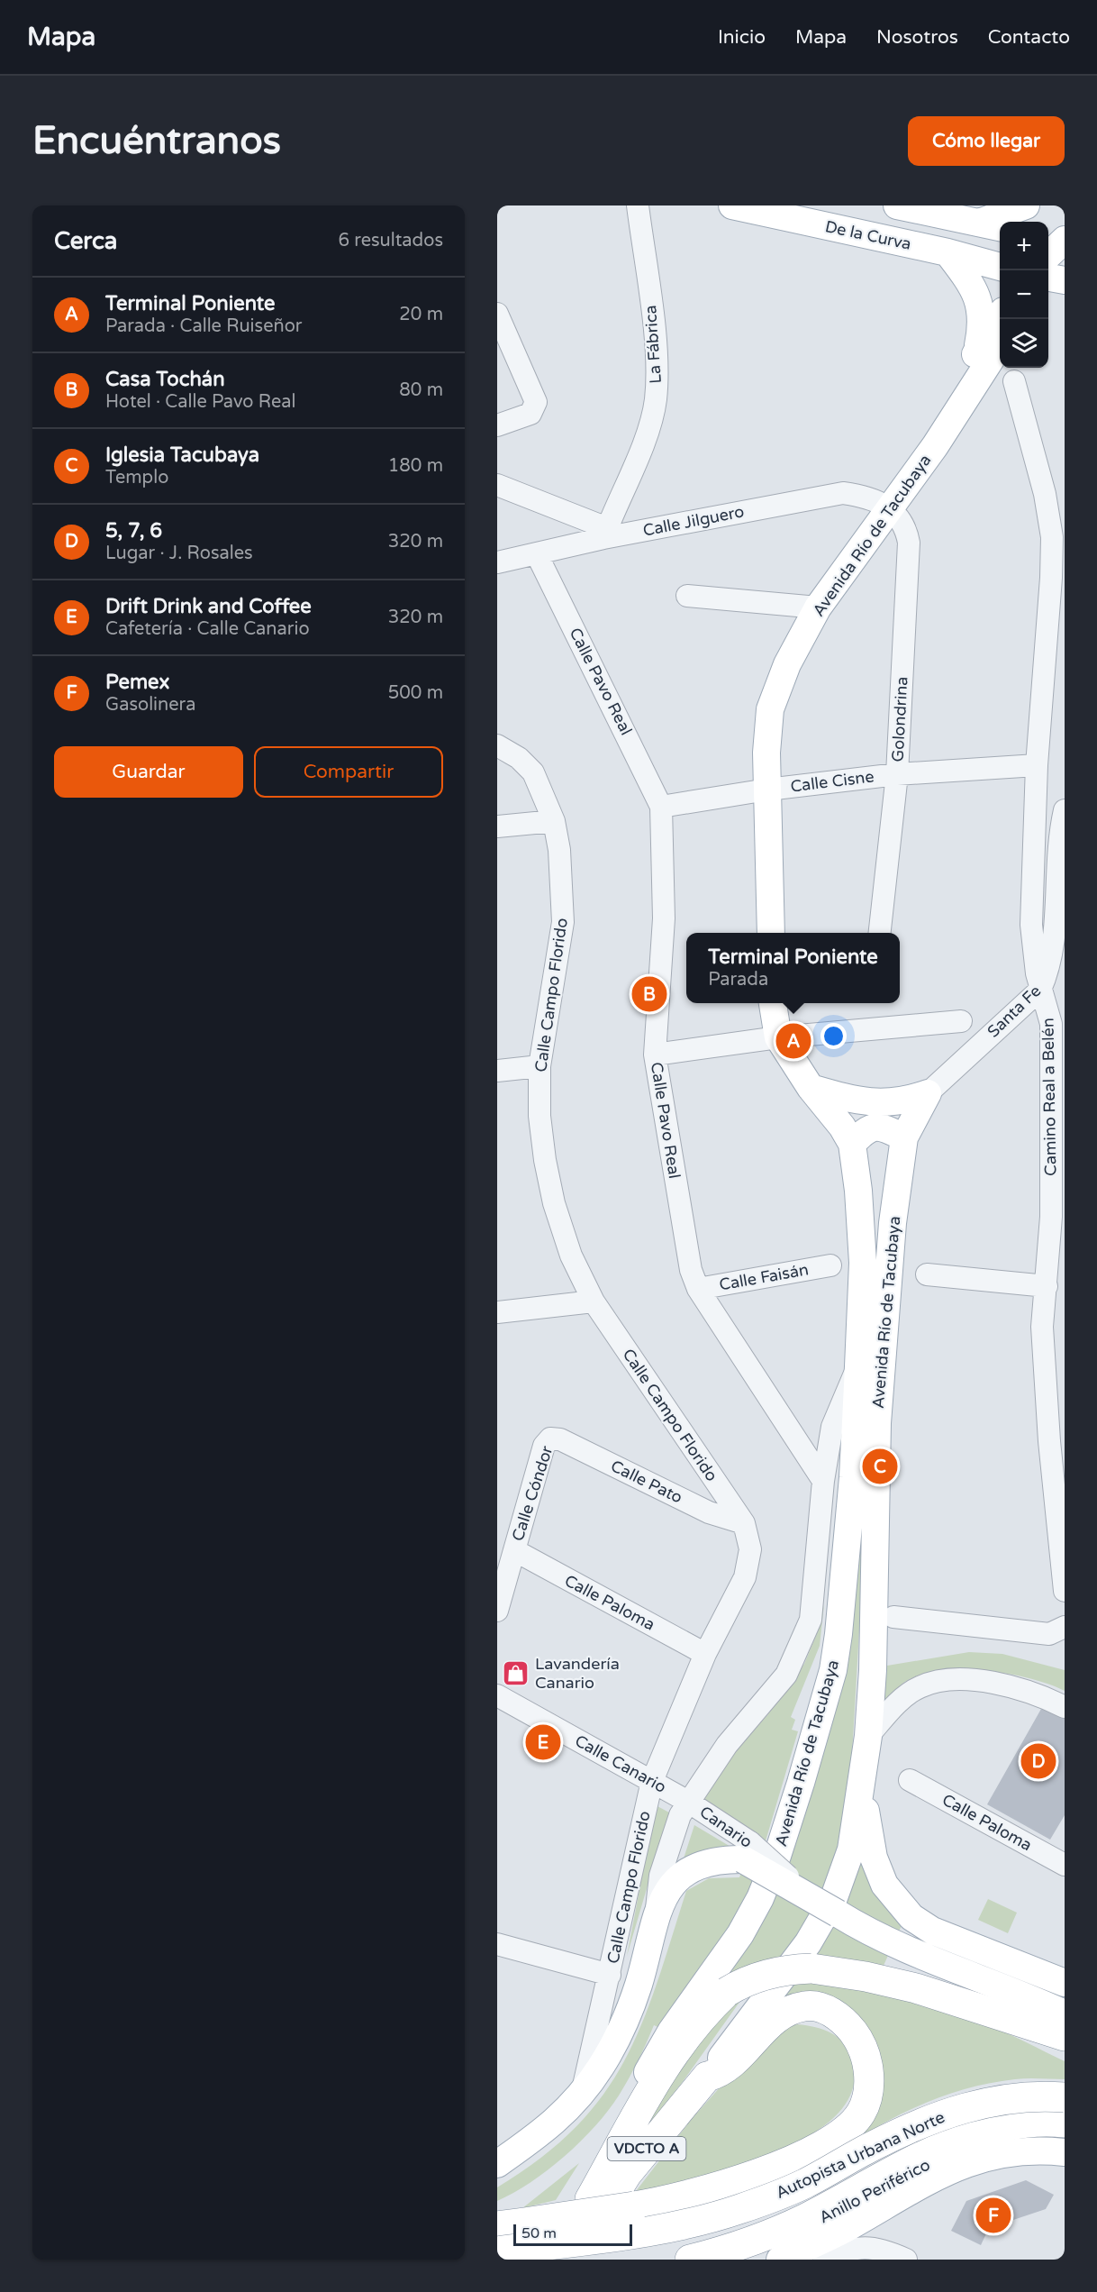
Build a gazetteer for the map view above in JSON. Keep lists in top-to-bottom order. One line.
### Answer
{"streets":{"highway":["VDCTO A","Autopista Urbana Norte","Anillo Periférico"],"main road":["De la Curva","Avenida Río de Tacubaya"],"street":["La Fábrica","Calle Jilguero","Calle Pavo Real","Golondrina","Calle Cisne","Calle Campo Florido","Santa Fe","Camino Real a Belén","Calle Faisán","Calle Pato","Calle Cóndor","Calle Paloma","Calle Canario","Canario"]},"crossings":[["La Fábrica","Calle Jilguero"],["Calle Jilguero","Avenida Río de Tacubaya"],["Calle Jilguero","Calle Pavo Real"],["Calle Jilguero","Golondrina"],["Avenida Río de Tacubaya","Golondrina"],["Avenida Río de Tacubaya","Calle Cisne"],["Avenida Río de Tacubaya","Santa Fe"],["Avenida Río de Tacubaya","VDCTO A"],["Calle Pavo Real","Calle Cisne"],["Calle Pavo Real","Calle Faisán"],["Golondrina","Calle Cisne"],["Calle Cisne","Camino Real a Belén"],["Calle Campo Florido","Calle Pato"],["Calle Campo Florido","Calle Paloma"],["Calle Campo Florido","Calle Canario"],["Santa Fe","Camino Real a Belén"],["Calle Pato","Calle Cóndor"],["Calle Cóndor","Calle Paloma"],["Calle Canario","Canario"]],"places":{"shop":["Lavandería Canario"]},"scale_bar":"50 m","page":{"header":"Mapa","nav":["Inicio","Mapa","Nosotros","Contacto"],"buttons":["Cómo llegar",["Guardar","Compartir"]],"title":"Encuéntranos","heading":["Cerca","6 resultados"],"map_buttons":["+","−"],"list":[{"mark":"A","name":"Terminal Poniente","note":"Parada · Calle Ruiseñor","value":"20 m"},{"mark":"B","name":"Casa Tochán","note":"Hotel · Calle Pavo Real","value":"80 m"},{"mark":"C","name":"Iglesia Tacubaya","note":"Templo","value":"180 m"},{"mark":"D","name":"5, 7, 6","note":"Lugar · J. Rosales","value":"320 m"},{"mark":"E","name":"Drift Drink and Coffee","note":"Cafetería · Calle Canario","value":"320 m"},{"mark":"F","name":"Pemex","note":"Gasolinera","value":"500 m"}],"popup":["Terminal Poniente","Parada"],"pins":["B","A","C","E","D","F"],"scale":"50 m"}}
